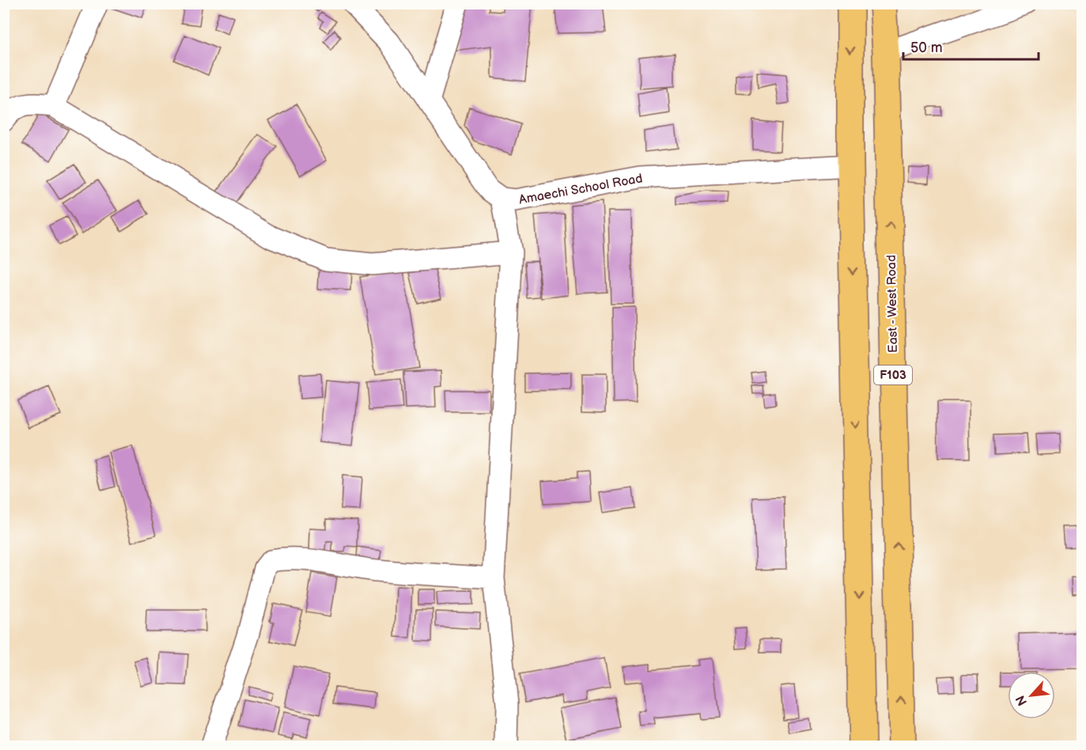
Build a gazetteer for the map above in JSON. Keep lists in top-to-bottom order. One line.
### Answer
{"streets":{"main road":["East - West Road","F103"],"street":["Amaechi School Road"]},"crossings":[["Amaechi School Road","F103"]],"scale_bar":"50 m","north":"bottom left"}
